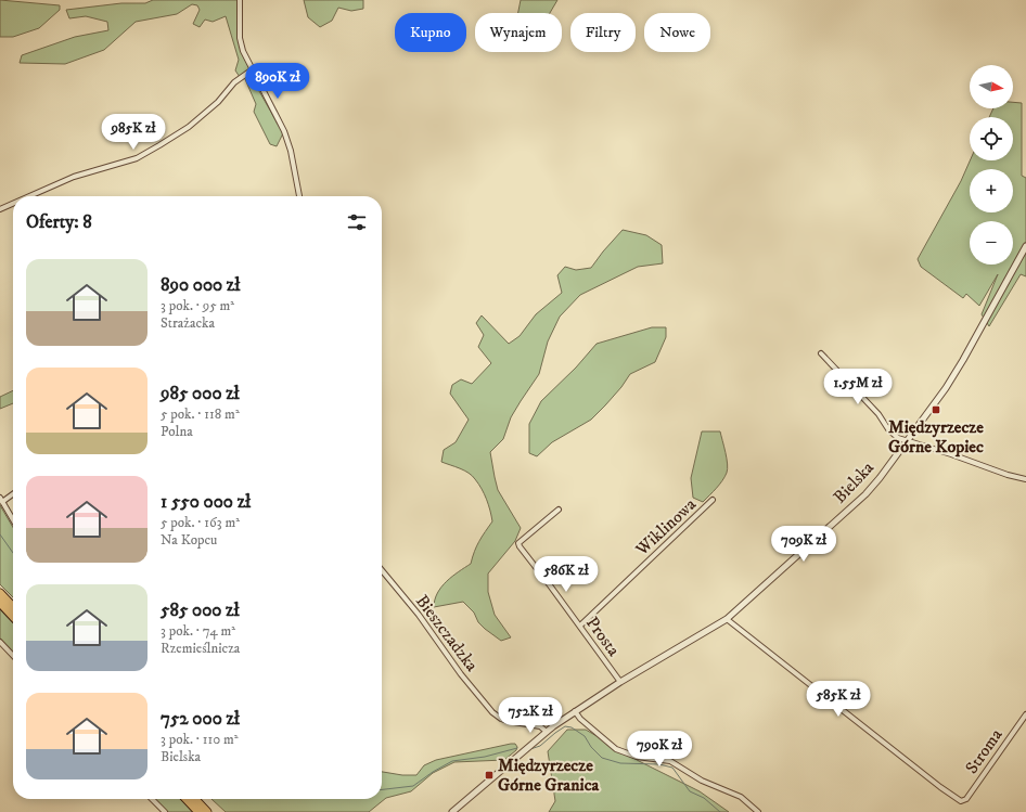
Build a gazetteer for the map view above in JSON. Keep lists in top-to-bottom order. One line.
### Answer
{"streets":{"street":["Bielska","Wiklinowa","Bieszczadzka","Prosta","Stroma"]},"crossings":[["Bielska","Bieszczadzka"],["Bielska","Prosta"],["Bielska","Stroma"],["Wiklinowa","Prosta"]],"places":{"transit":["Międzyrzecze Górne Kopiec","Międzyrzecze Górne Granica"]},"north":"right","page":{"chip":["Kupno","Wynajem","Filtry","Nowe"],"price":["890K zł","985K zł","1.55M zł","709K zł","586K zł","585K zł","752K zł","790K zł"],"map_buttons":["+","−"],"heading":"Oferty: 8","list":[{"name":"890 000 zł","note":"3 pok. · 95 m² · Strażacka"},{"name":"985 000 zł","note":"5 pok. · 118 m² · Polna"},{"name":"1 550 000 zł","note":"5 pok. · 163 m² · Na Kopcu"},{"name":"585 000 zł","note":"3 pok. · 74 m² · Rzemieślnicza"},{"name":"752 000 zł","note":"3 pok. · 110 m² · Bielska"}]}}
